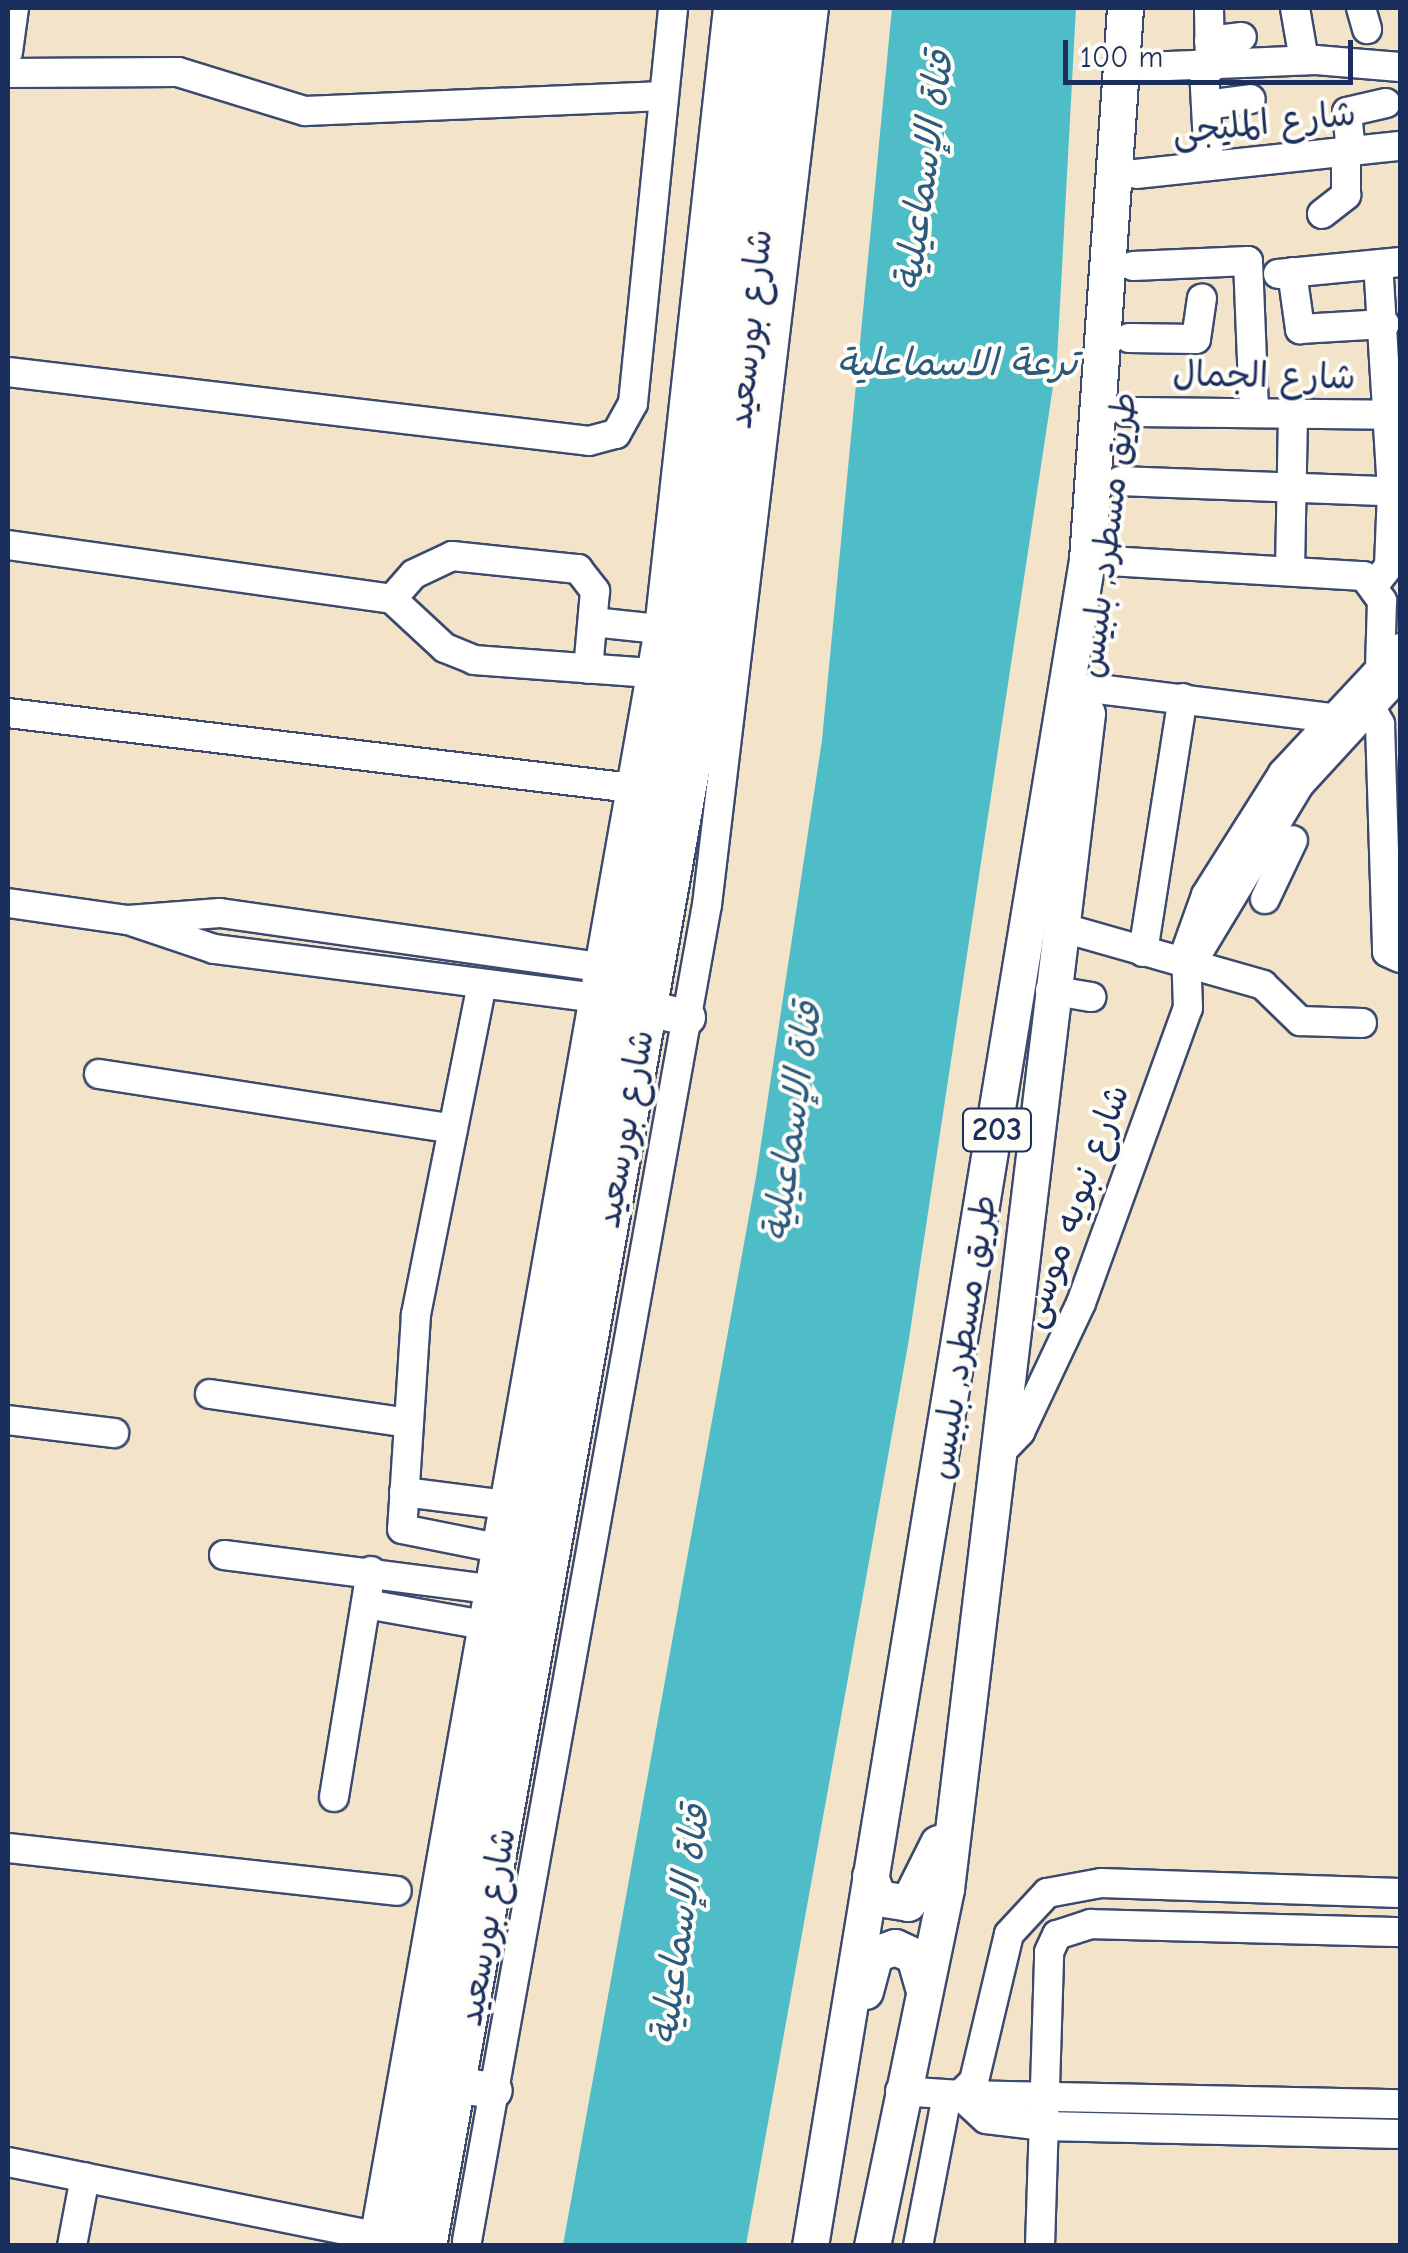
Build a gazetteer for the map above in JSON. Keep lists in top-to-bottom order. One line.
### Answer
{"streets":{"main road":["شارع بورسعيد","طريق مسطرد, بلبيس","203"],"street":["شارع المليجى","شارع الجمال","شارع نبويه موسى"]},"crossings":[["شارع المليجى","طريق مسطرد, بلبيس"],["شارع الجمال","طريق مسطرد, بلبيس"],["طريق مسطرد, بلبيس","شارع نبويه موسى"]],"water":["قناة الإسماعيلية","ترعة الاسماعلية"],"scale_bar":"100 m"}
